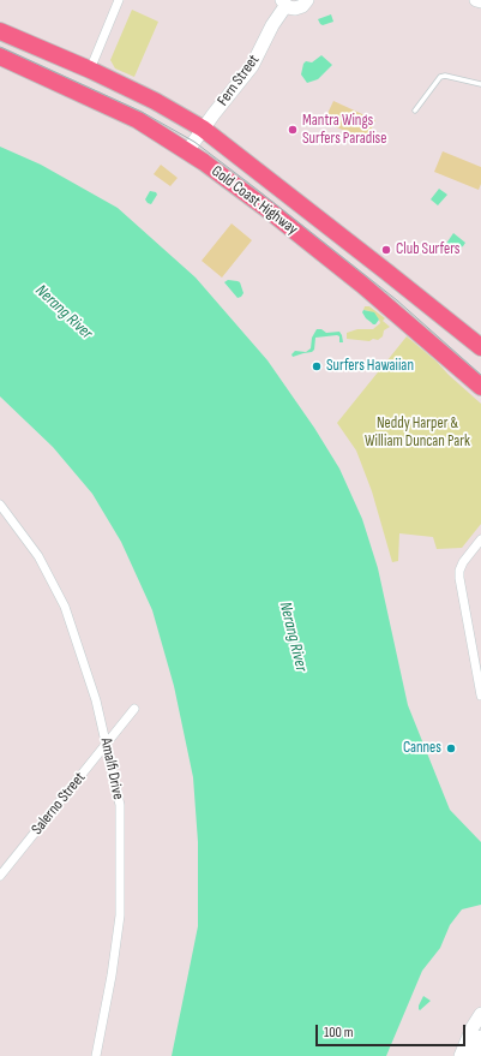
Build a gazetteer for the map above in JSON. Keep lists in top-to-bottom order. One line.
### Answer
{"streets":{"highway":["Gold Coast Highway"],"street":["Fern Street","Amalfi Drive","Salerno Street"]},"crossings":[["Fern Street","Gold Coast Highway"],["Amalfi Drive","Salerno Street"]],"water":["Nerang River"],"parks":["Neddy Harper & William Duncan Park"],"places":["Mantra Wings Surfers Paradise","Club Surfers","Surfers Hawaiian","Cannes"],"scale_bar":"100 m"}
